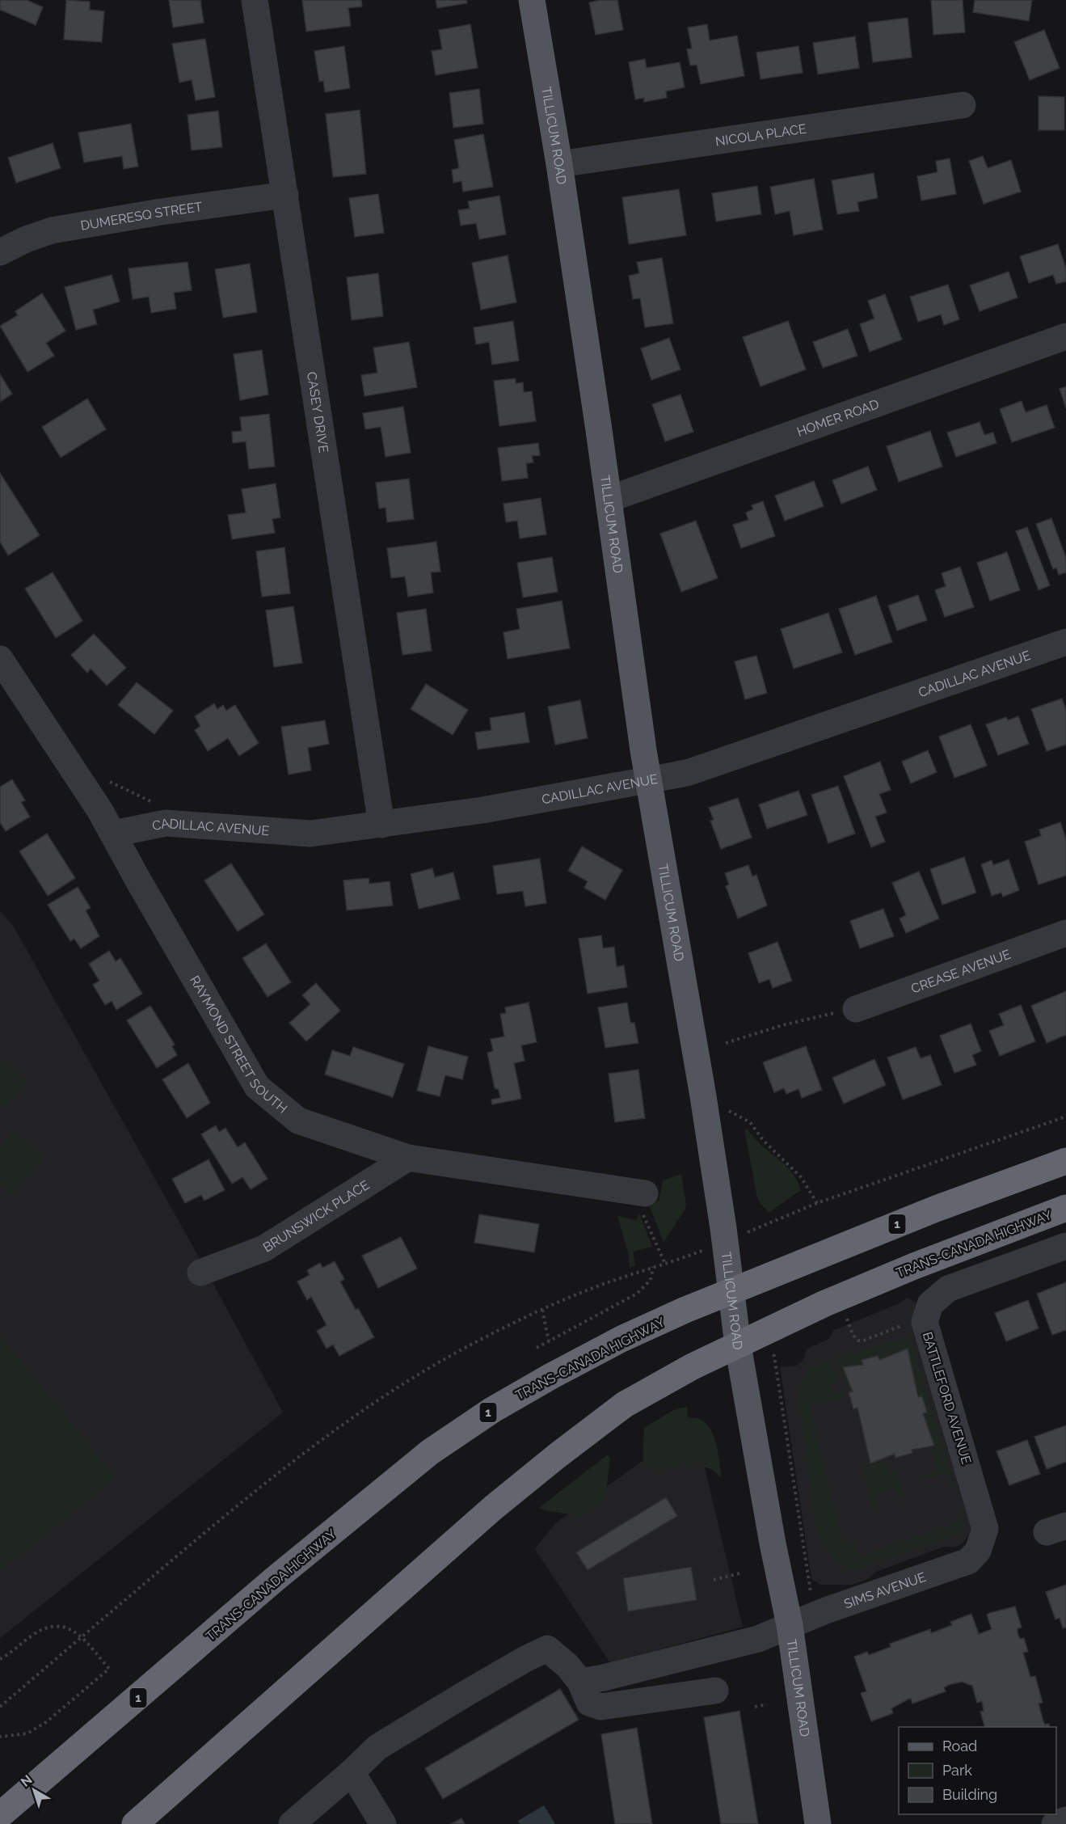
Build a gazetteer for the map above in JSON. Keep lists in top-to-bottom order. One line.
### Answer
{"streets":{"highway":["1","TRANS-CANADA HIGHWAY"],"main road":["TILLICUM ROAD"],"street":["NICOLA PLACE","DUMERESQ STREET","CASEY DRIVE","HOMER ROAD","CADILLAC AVENUE","CREASE AVENUE","RAYMOND STREET SOUTH","BRUNSWICK PLACE","BATTLEFORD AVENUE","SIMS AVENUE"]},"crossings":[["NICOLA PLACE","TILLICUM ROAD"],["TILLICUM ROAD","HOMER ROAD"],["TILLICUM ROAD","CADILLAC AVENUE"],["TILLICUM ROAD","TRANS-CANADA HIGHWAY"],["TILLICUM ROAD","SIMS AVENUE"],["DUMERESQ STREET","CASEY DRIVE"],["CASEY DRIVE","CADILLAC AVENUE"],["CADILLAC AVENUE","RAYMOND STREET SOUTH"],["RAYMOND STREET SOUTH","BRUNSWICK PLACE"],["BATTLEFORD AVENUE","SIMS AVENUE"]],"legend":["Road","Park","Building"],"north":"top left"}
